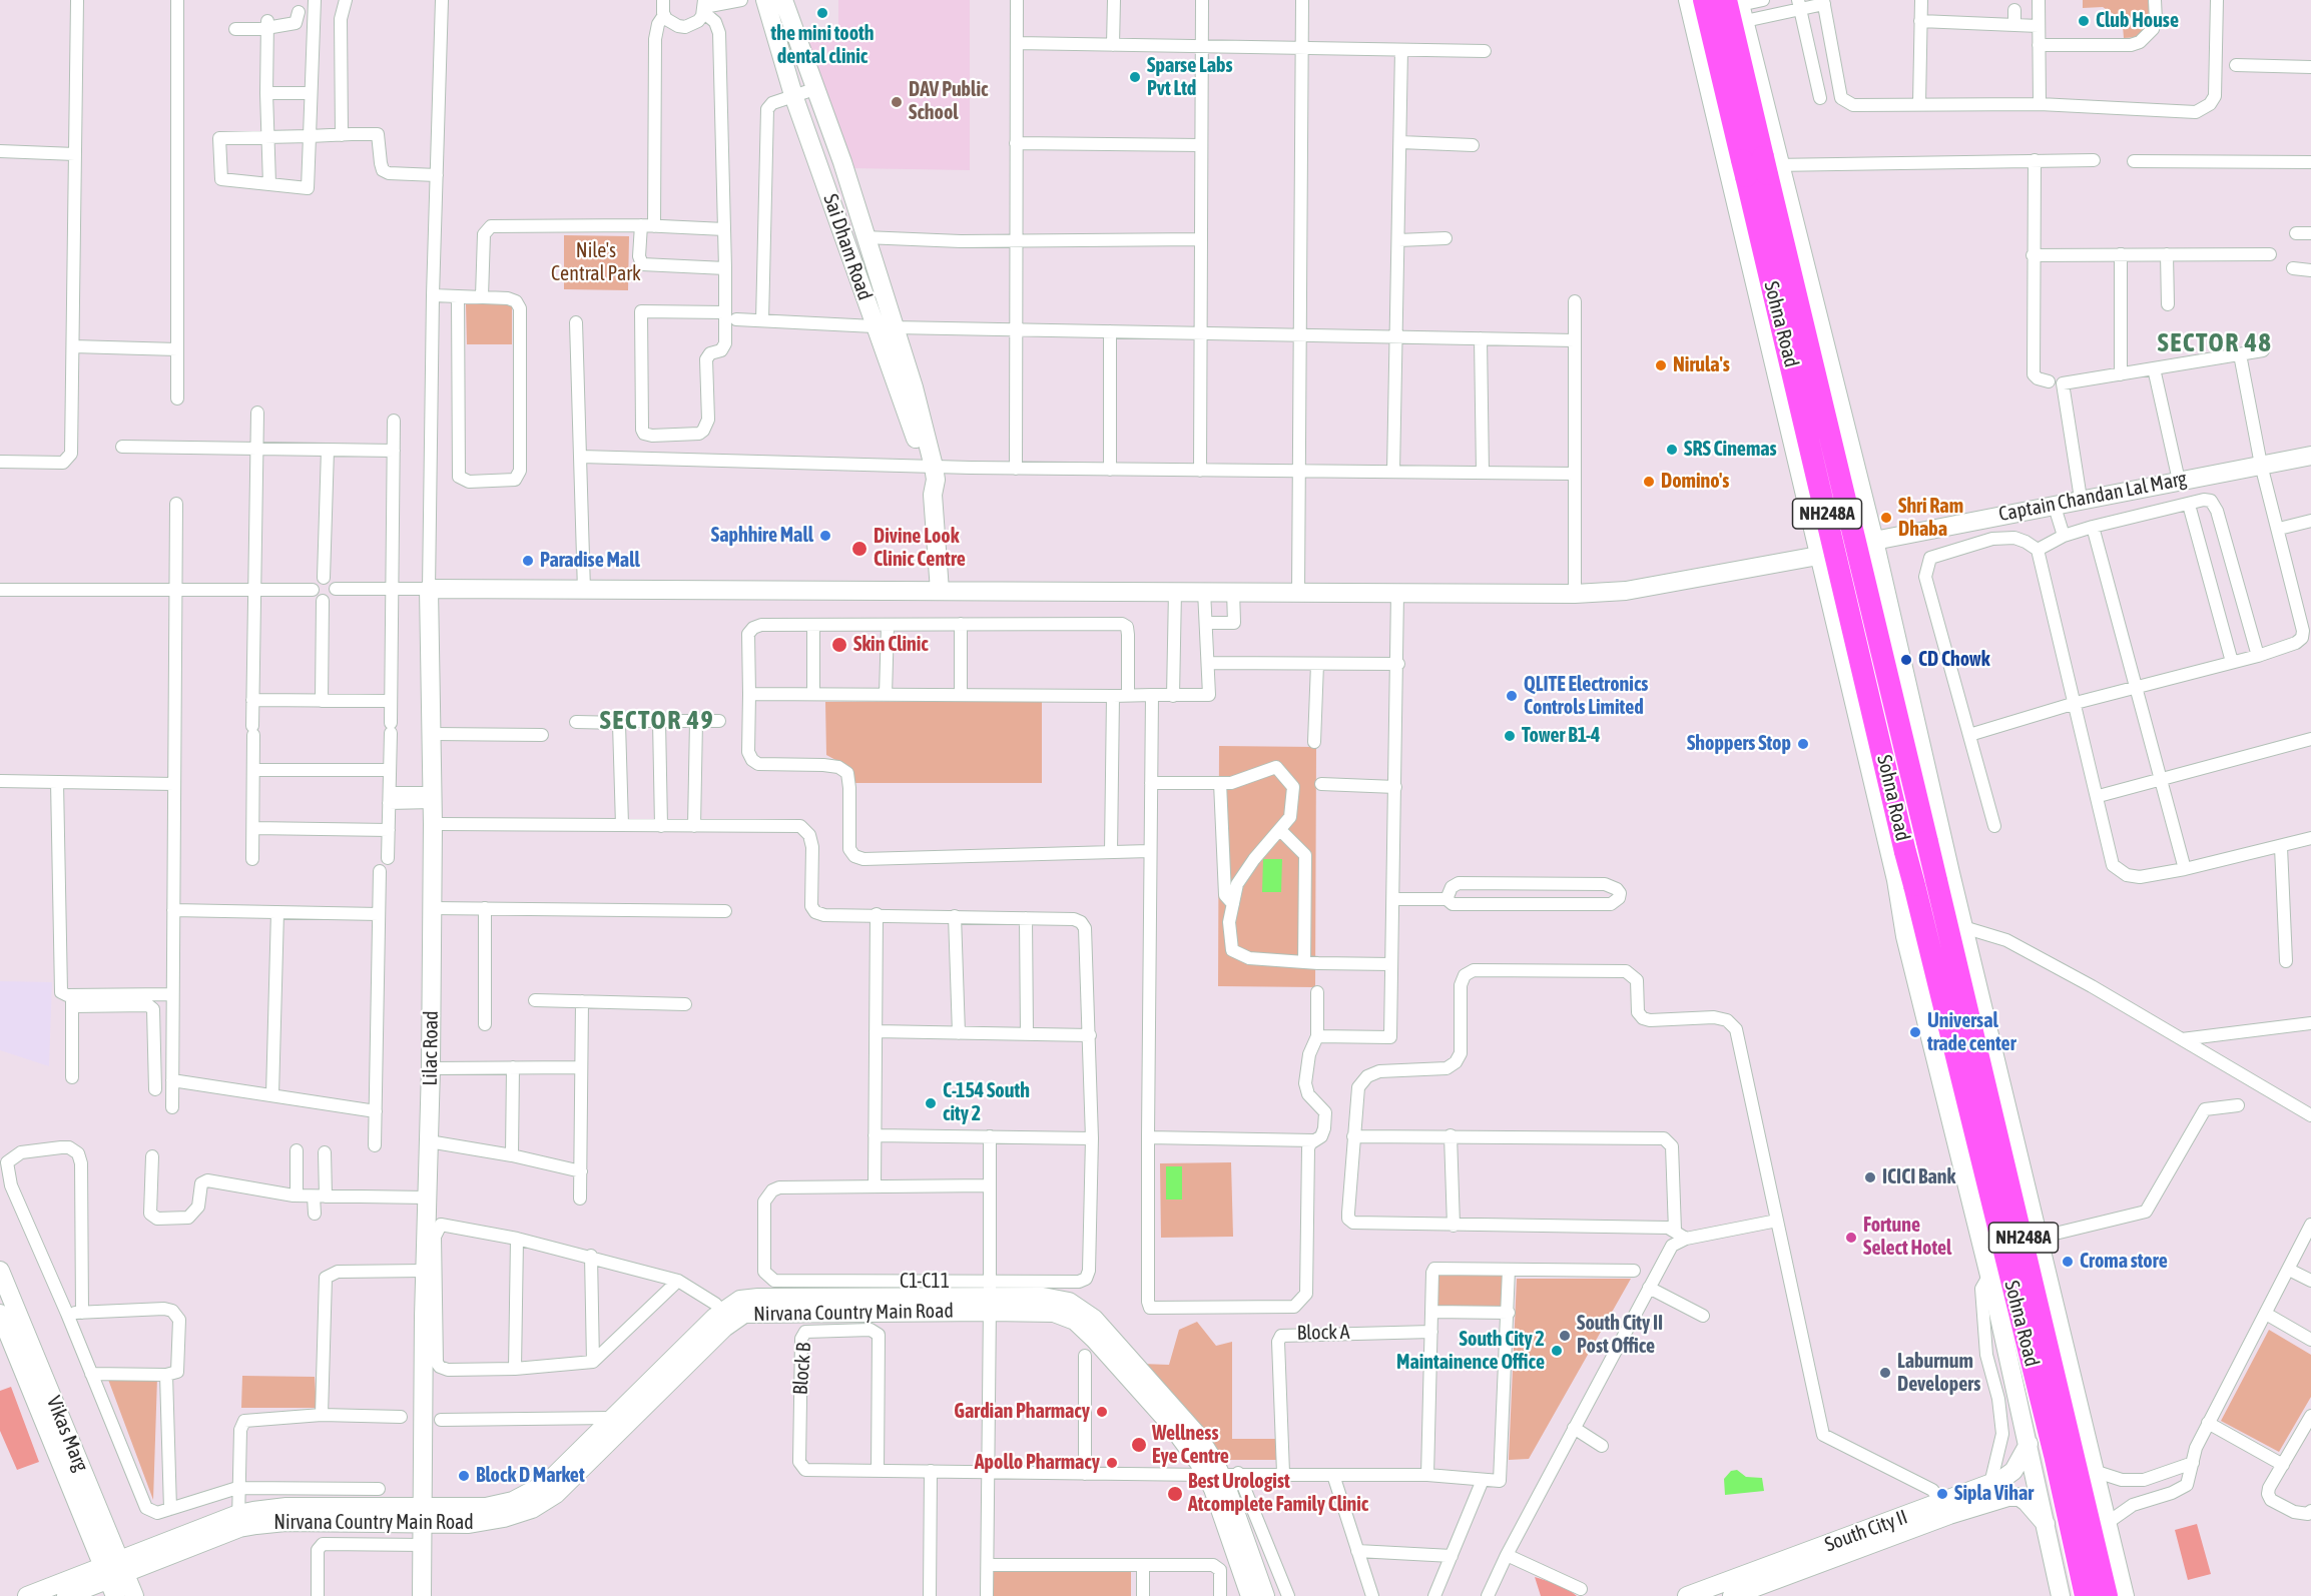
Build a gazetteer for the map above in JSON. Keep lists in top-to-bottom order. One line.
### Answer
{"streets":{"highway":["Sohna Road","NH248A"],"street":["Sai Dham Road","Captain Chandan Lal Marg","Lilac Road","C1-C11","Nirvana Country Main Road","Block A","Block B","Vikas Marg","South City II"]},"crossings":[["Lilac Road","Nirvana Country Main Road"],["C1-C11","Nirvana Country Main Road"],["Nirvana Country Main Road","Block B"],["Nirvana Country Main Road","Vikas Marg"]],"districts":["SECTOR 48","SECTOR 49"],"parks":["Nile's Central Park"],"places":["the mini tooth dental clinic","Club House","Sparse Labs Pvt Ltd","DAV Public School","Nirula's","SRS Cinemas","Domino's","Shri Ram Dhaba","Saphhire Mall","Divine Look Clinic Centre","Paradise Mall","Skin Clinic","CD Chowk","QLITE Electronics Controls Limited","Tower B1-4","Shoppers Stop","Universal trade center","C-154 South city 2","ICICI Bank","Fortune Select Hotel","Croma store","South City II Post Office","South City 2 Maintainence Office","Laburnum Developers","Gardian Pharmacy","Wellness Eye Centre","Apollo Pharmacy","Block D Market","Best Urologist Atcomplete Family Clinic","Sipla Vihar"]}
